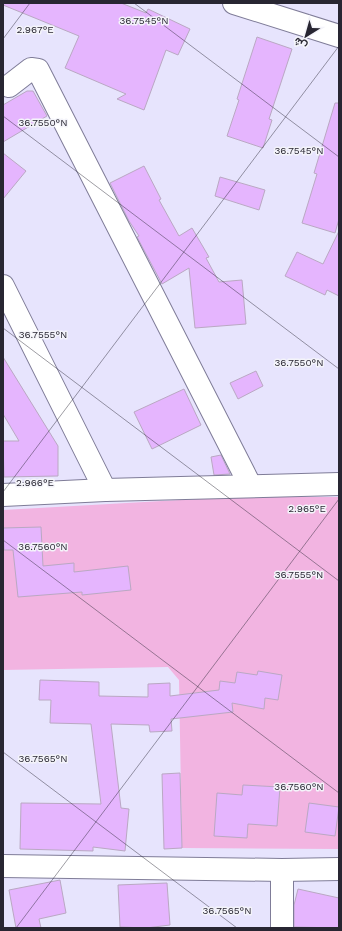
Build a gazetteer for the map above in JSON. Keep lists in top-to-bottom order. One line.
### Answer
{"north":"bottom left","coordinates":["36.7545°N","2.967°E","36.7550°N","36.7555°N","2.966°E","2.965°E","36.7560°N","36.7565°N"]}
